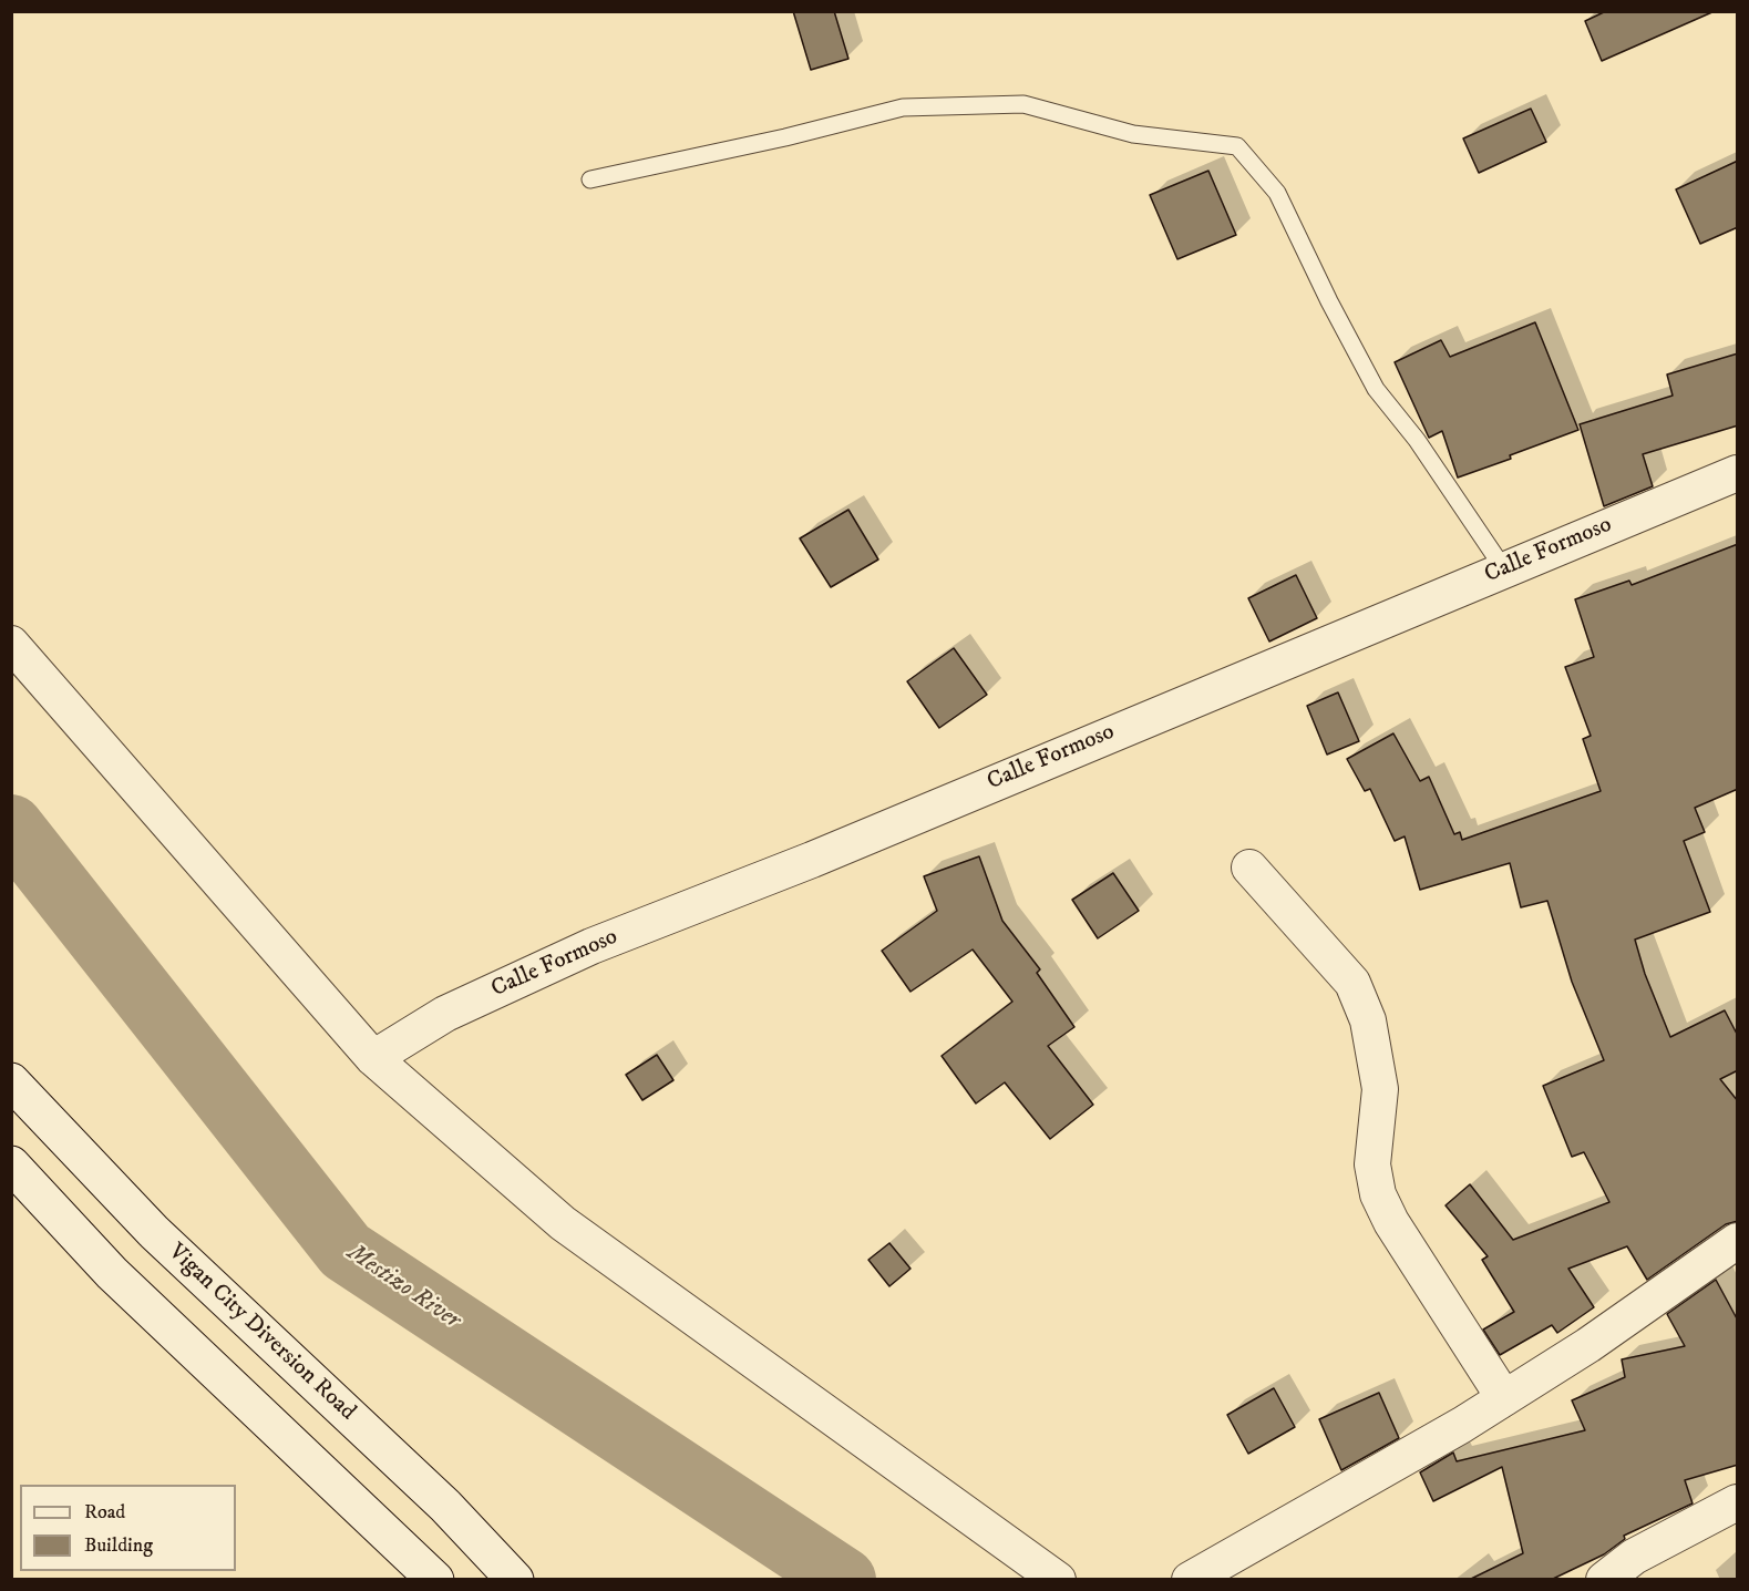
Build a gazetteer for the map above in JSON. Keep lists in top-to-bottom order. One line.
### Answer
{"streets":{"main road":["Vigan City Diversion Road"],"street":["Calle Formoso"]},"water":["Mestizo River"],"legend":["Road","Building"]}
